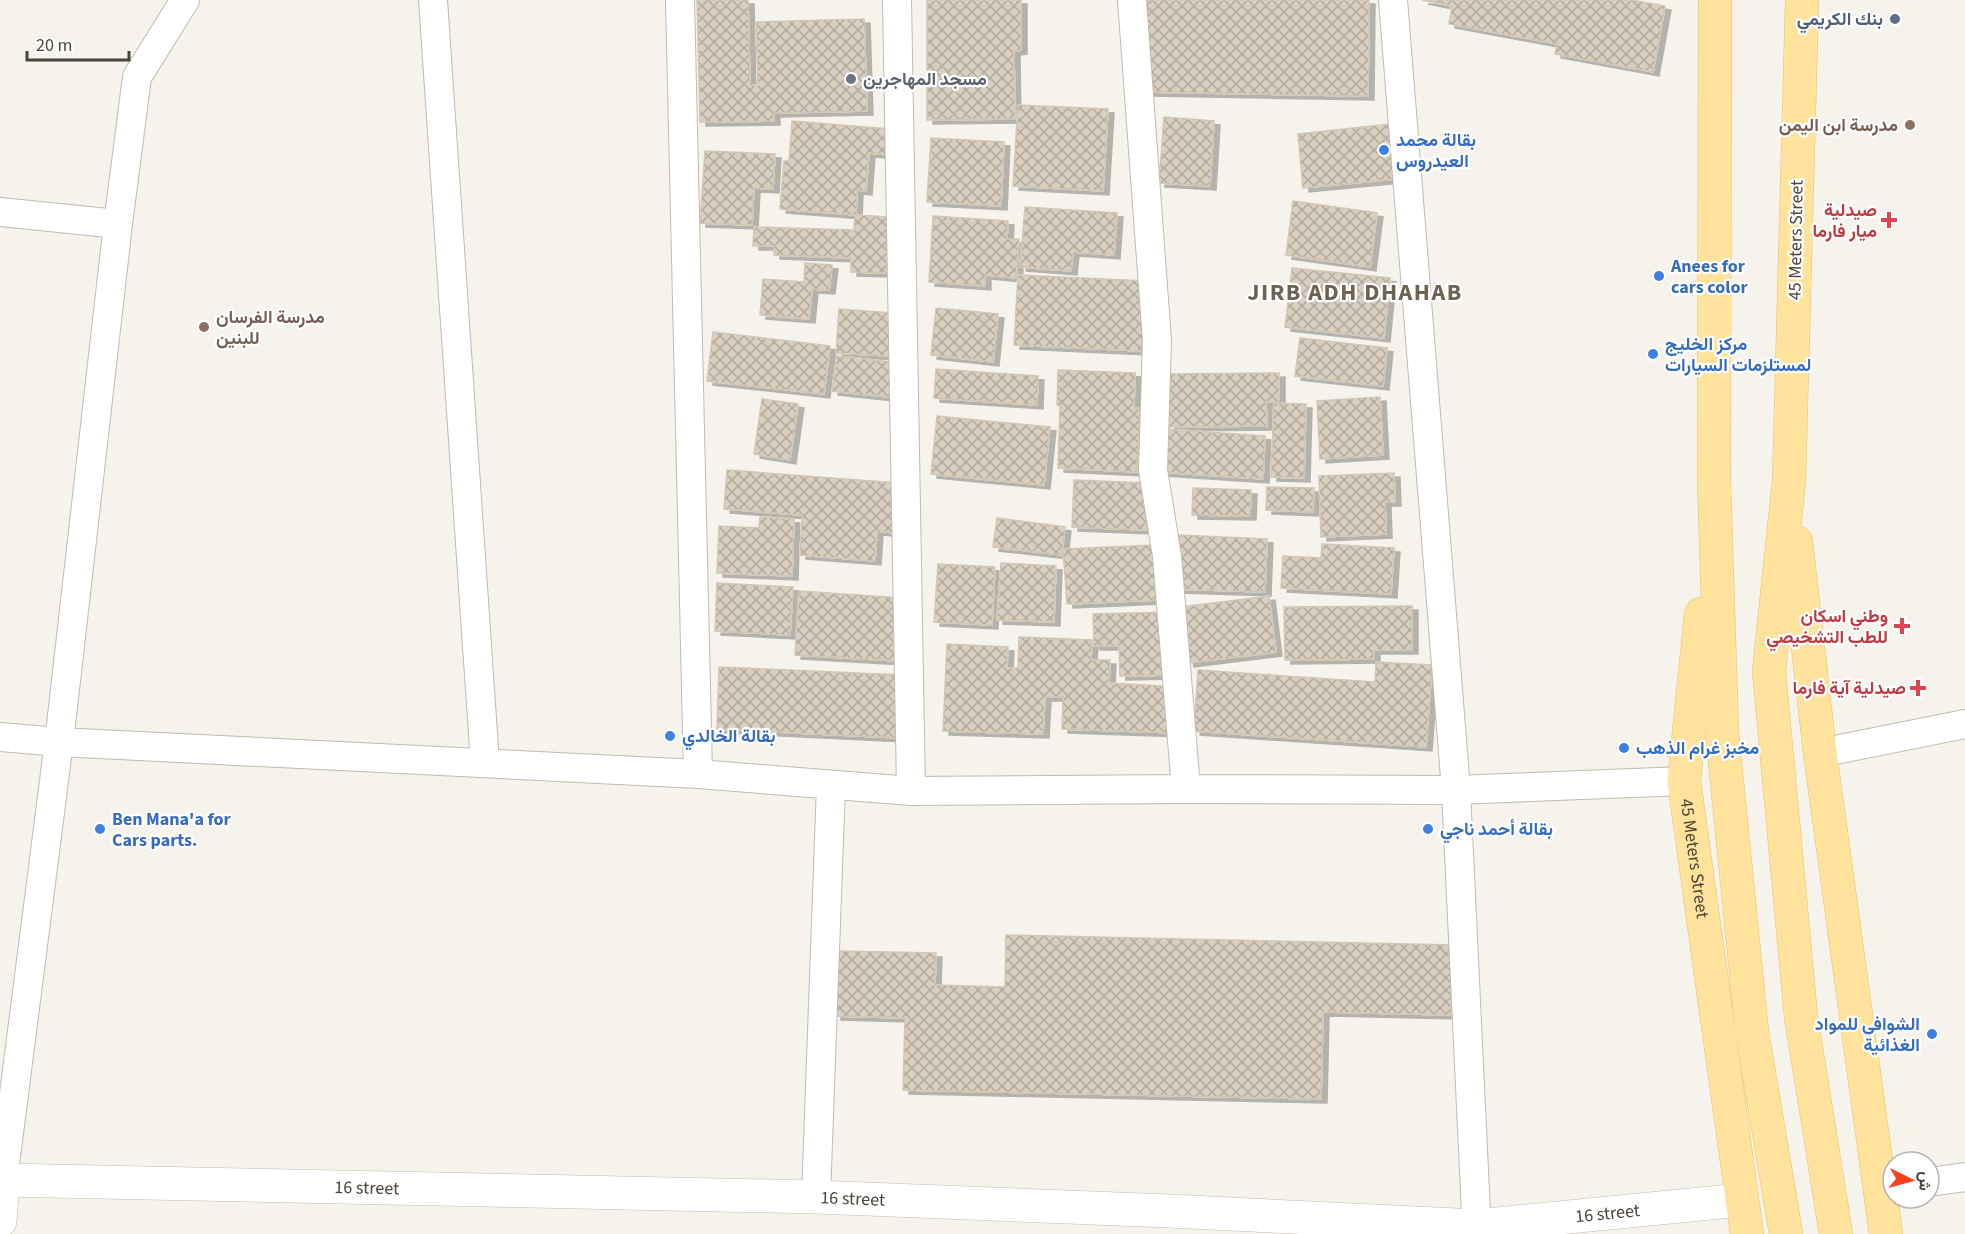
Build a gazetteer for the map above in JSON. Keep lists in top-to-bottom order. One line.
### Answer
{"streets":{"main road":["45 Meters Street"],"street":["16 street"]},"crossings":[["45 Meters Street","16 street"]],"districts":["JIRB ADH DHAHAB"],"places":{"other":["بنك الكريمي","مسجد المهاجرين","مدرسة ابن اليمن","بقالة محمد العيدروس","Anees for cars color","مدرسة الفرسان للبنين","مركز الخليج لمستلزمات السيارات","بقالة الخالدي","مخبز غرام الذهب","Ben Mana'a for Cars parts.","بقالة أحمد ناجي","الشوافي للمواد الغذائية"],"health":["صيدلية ميار فارما","وطني اسكان للطب التشخيصي","صيدلية آية فارما"]},"scale_bar":"20 m","north":"right"}
